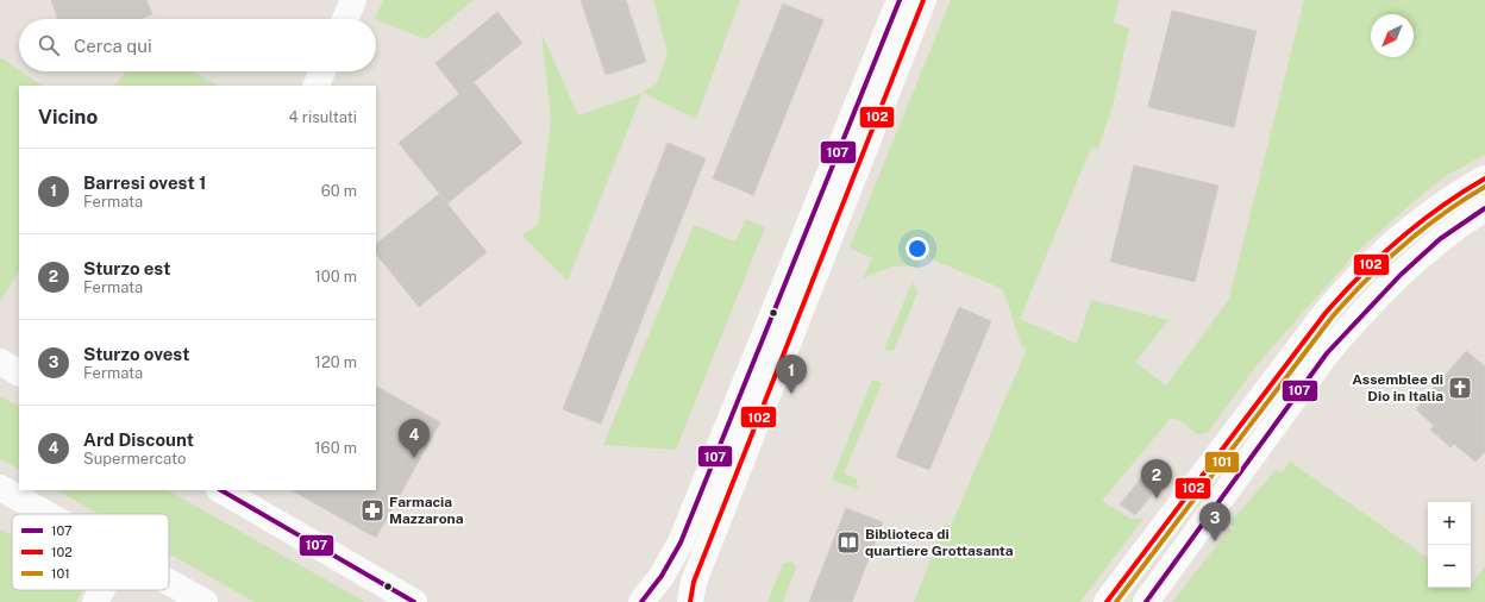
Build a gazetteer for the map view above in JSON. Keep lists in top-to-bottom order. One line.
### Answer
{"places":{"church":["Assemblee di Dio in Italia"],"pharmacy":["Farmacia Mazzarona"],"library":["Biblioteca di quartiere Grottasanta"]},"lines":["transit line 107","transit line 102","transit line 101"],"legend":["107","102","101"],"north":"bottom left","page":{"search":"Cerca qui","heading":["Vicino","4 risultati"],"list":[{"mark":"1","name":"Barresi ovest 1","note":"Fermata","value":"60 m"},{"mark":"2","name":"Sturzo est","note":"Fermata","value":"100 m"},{"mark":"3","name":"Sturzo ovest","note":"Fermata","value":"120 m"},{"mark":"4","name":"Ard Discount","note":"Supermercato","value":"160 m"}],"pins":["1","4","2","3"],"map_buttons":["+","−"]}}
